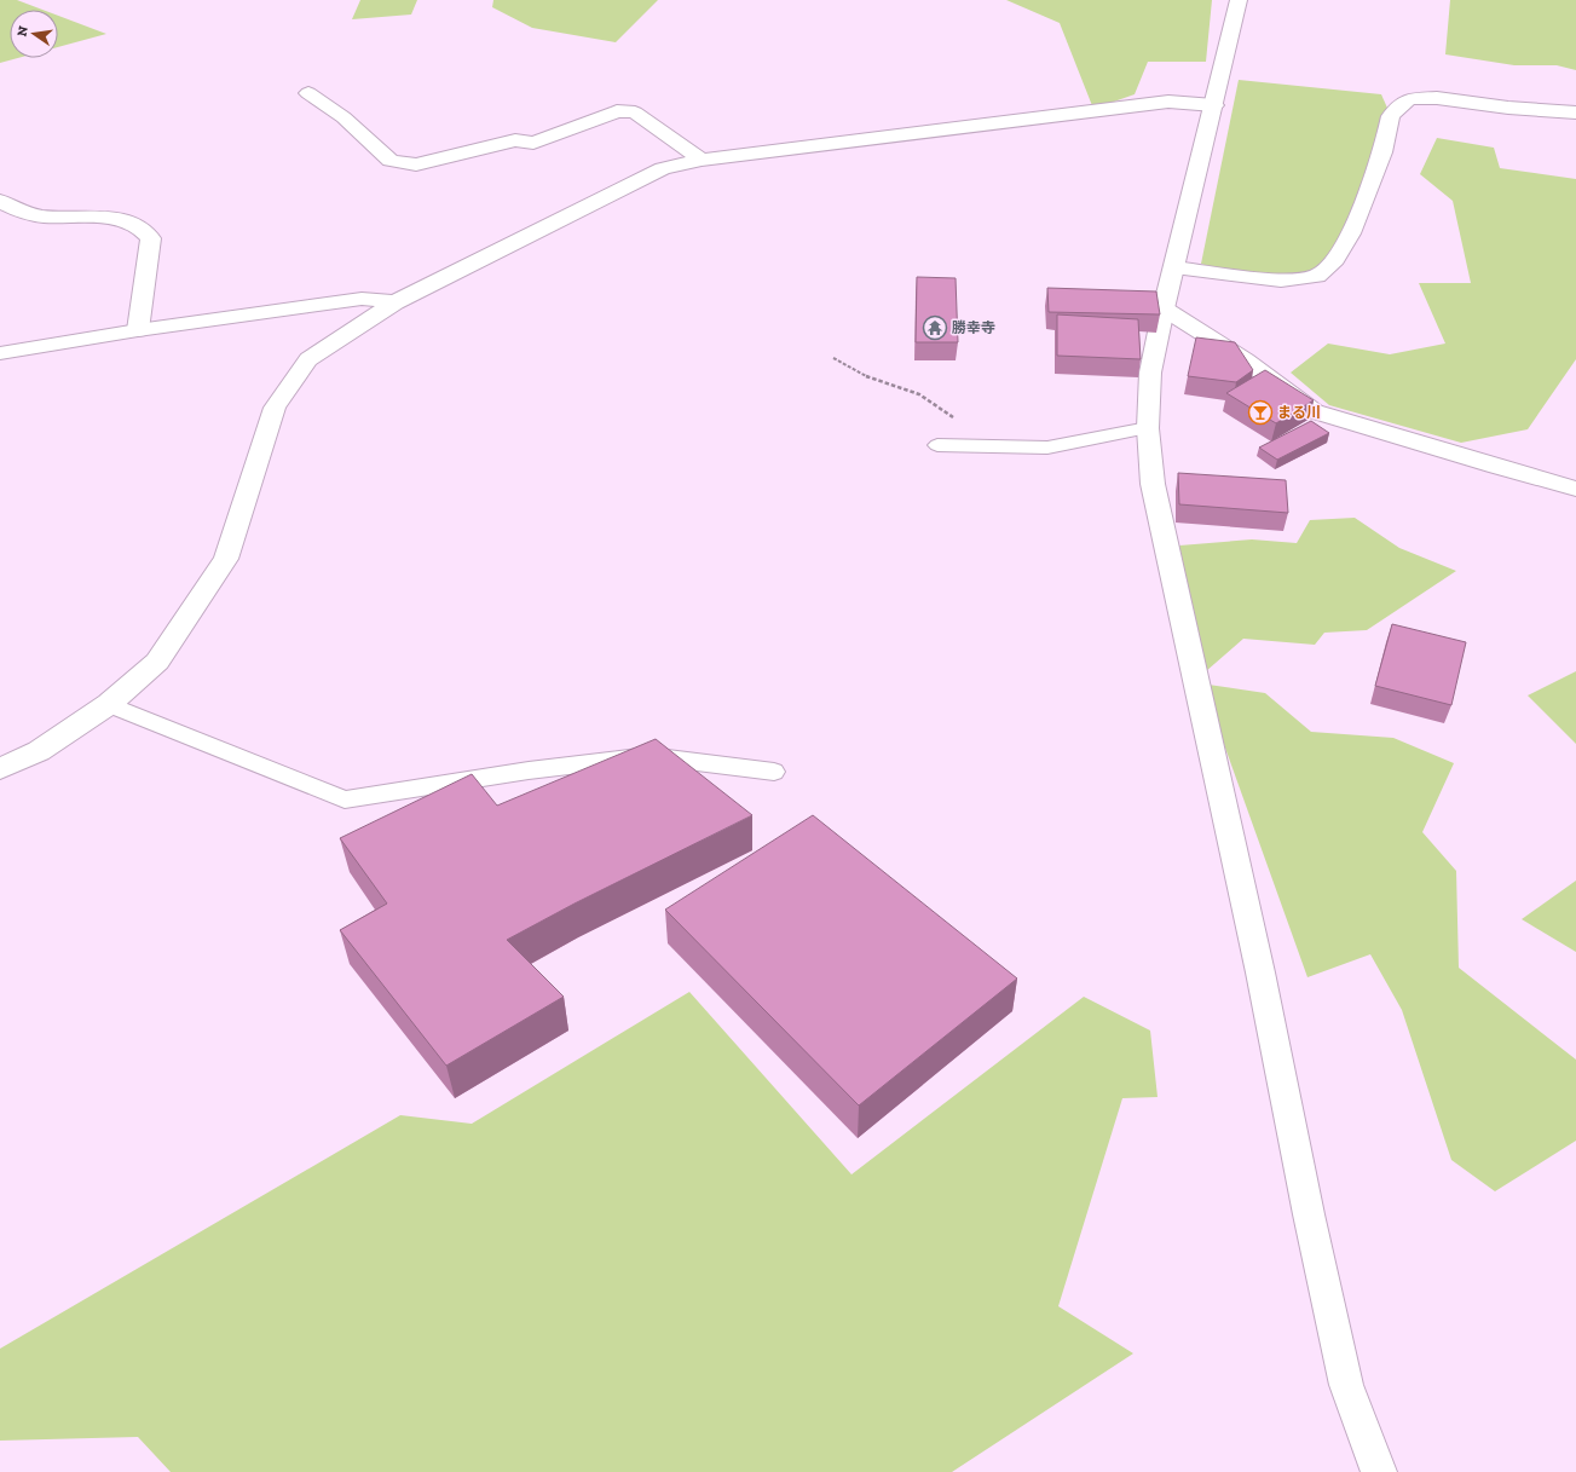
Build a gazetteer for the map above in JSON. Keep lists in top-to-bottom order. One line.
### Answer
{"places":{"temple":["勝幸寺"],"bar":["まる川"]},"north":"left"}
